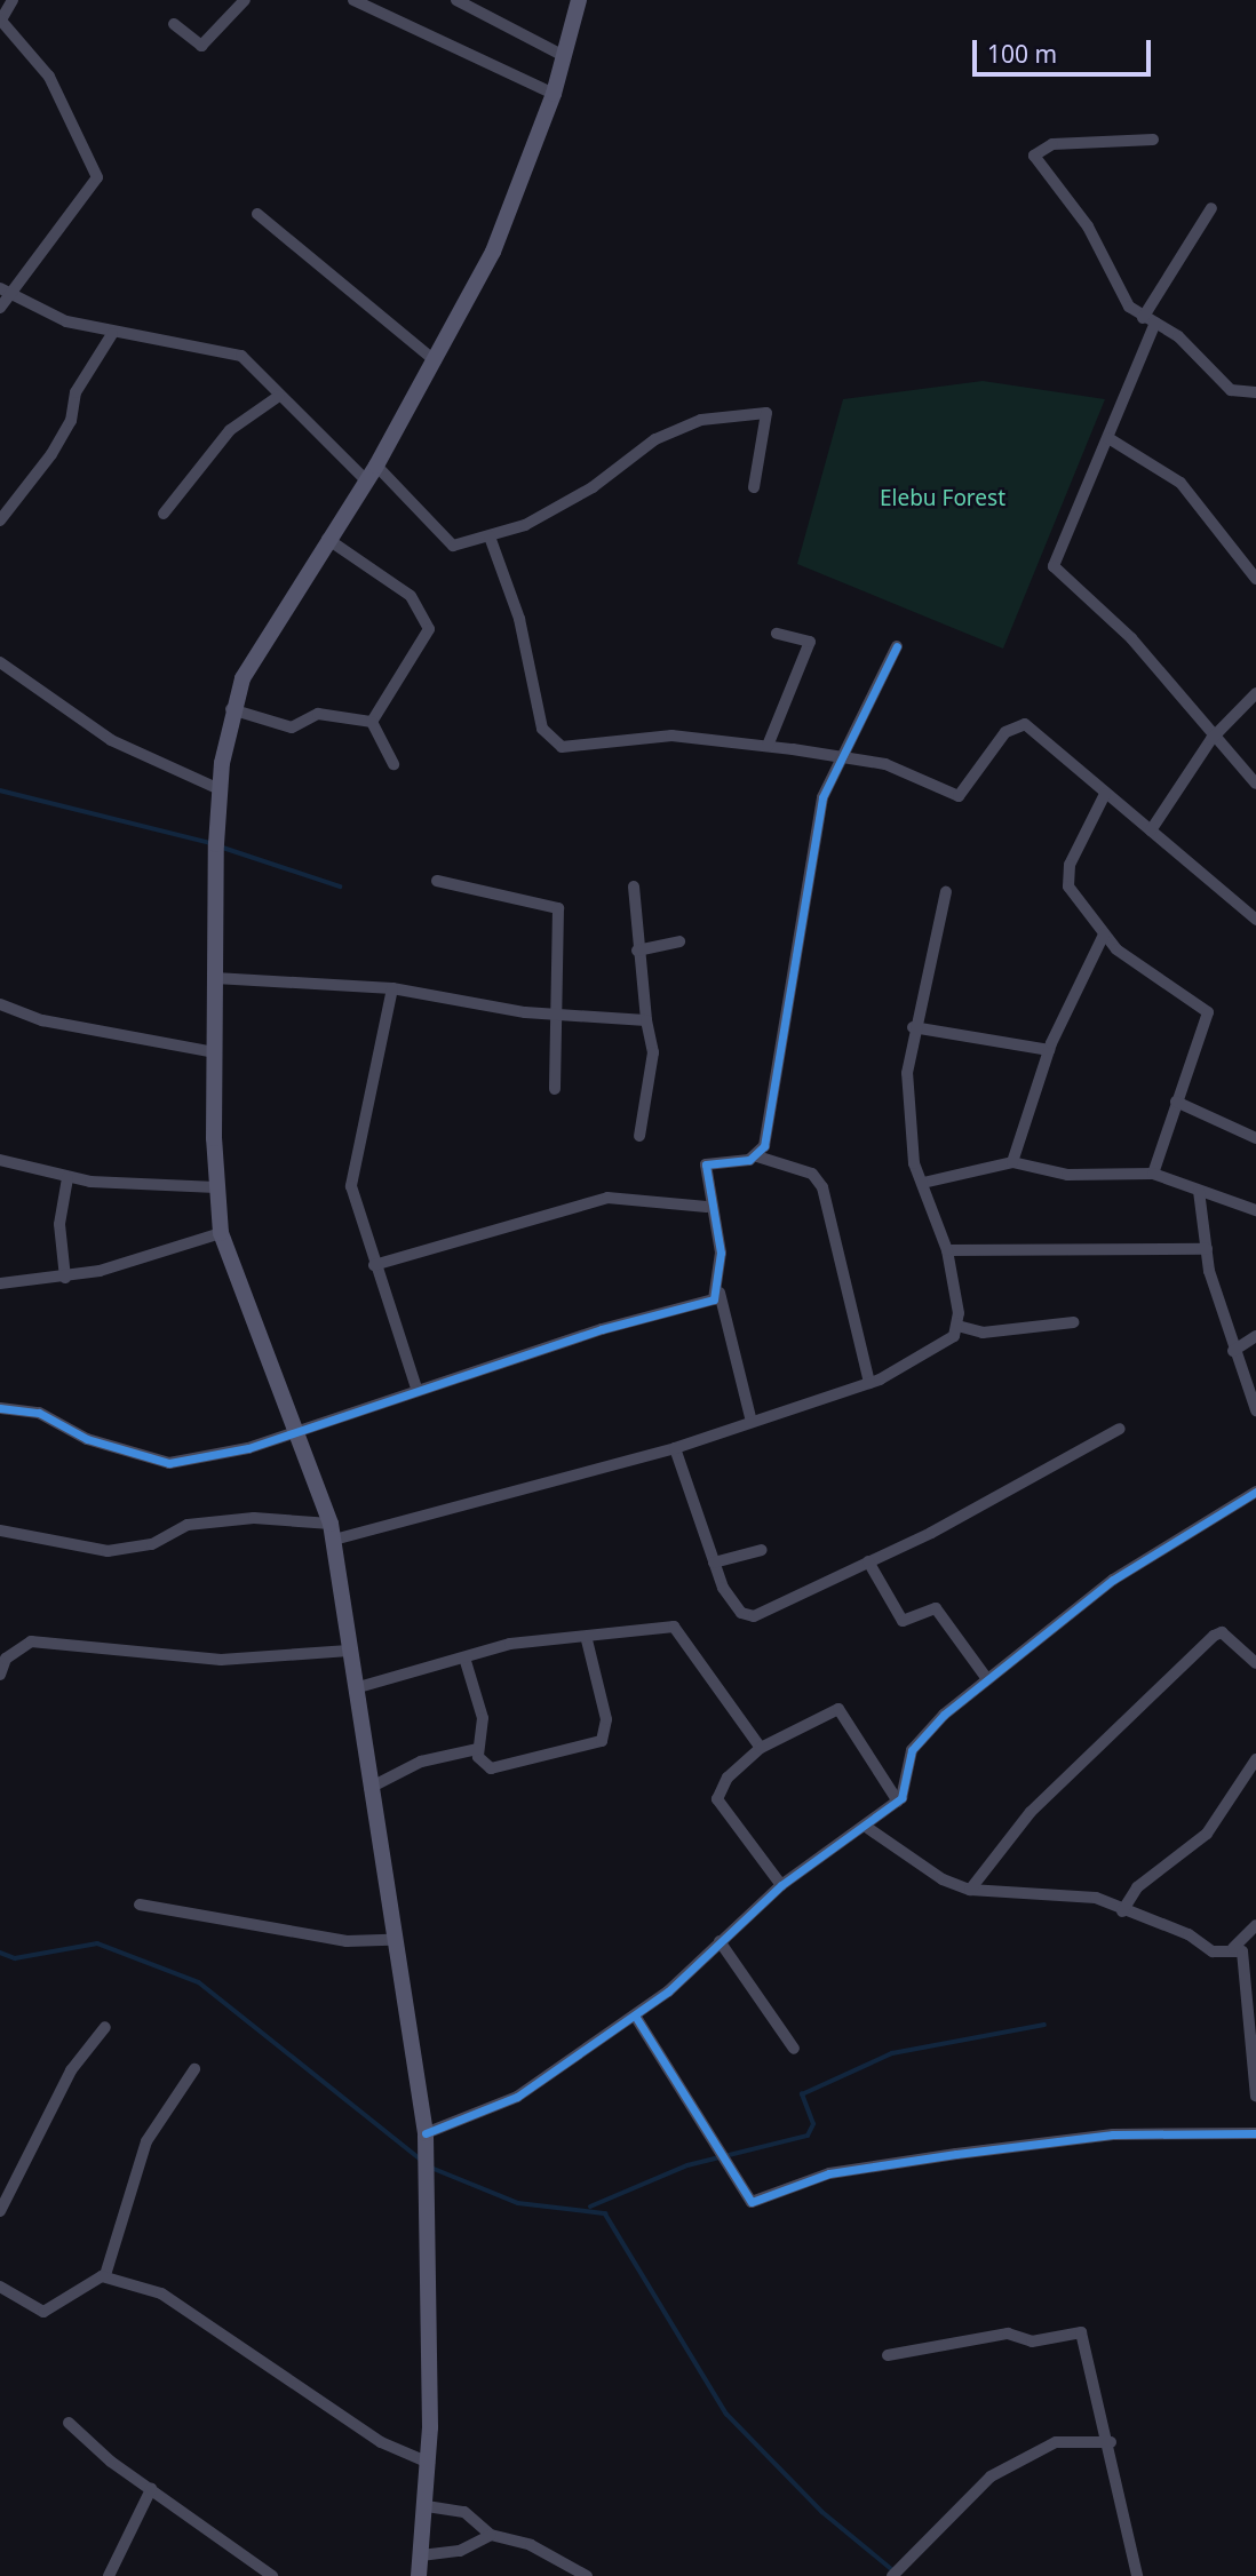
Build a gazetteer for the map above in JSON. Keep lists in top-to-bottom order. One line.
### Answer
{"parks":["Elebu Forest"],"scale_bar":"100 m"}
